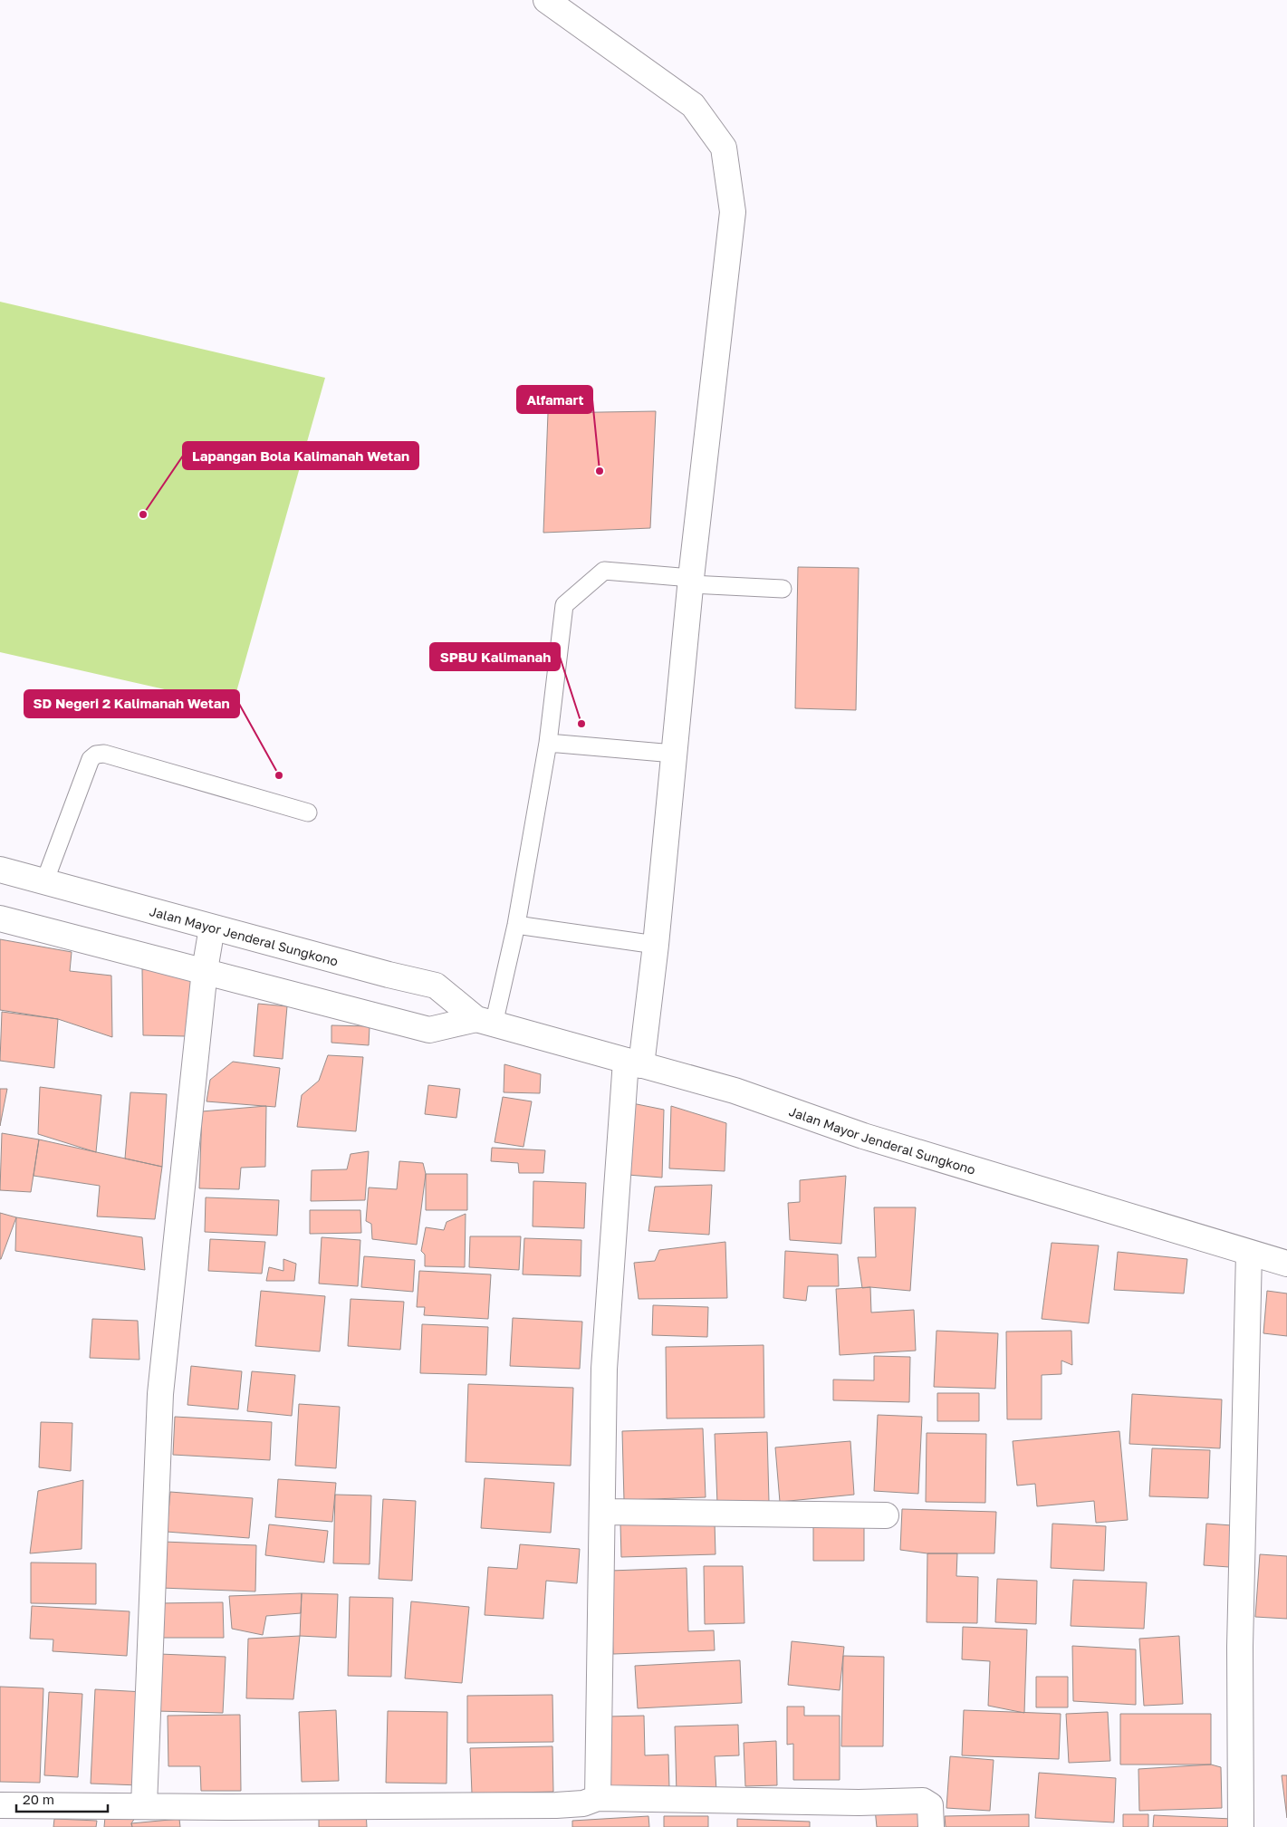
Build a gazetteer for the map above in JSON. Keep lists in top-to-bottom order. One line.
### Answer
{"streets":{"street":["Jalan Mayor Jenderal Sungkono"]},"places":["Alfamart","Lapangan Bola Kalimanah Wetan","SPBU Kalimanah","SD Negeri 2 Kalimanah Wetan"],"scale_bar":"20 m"}
